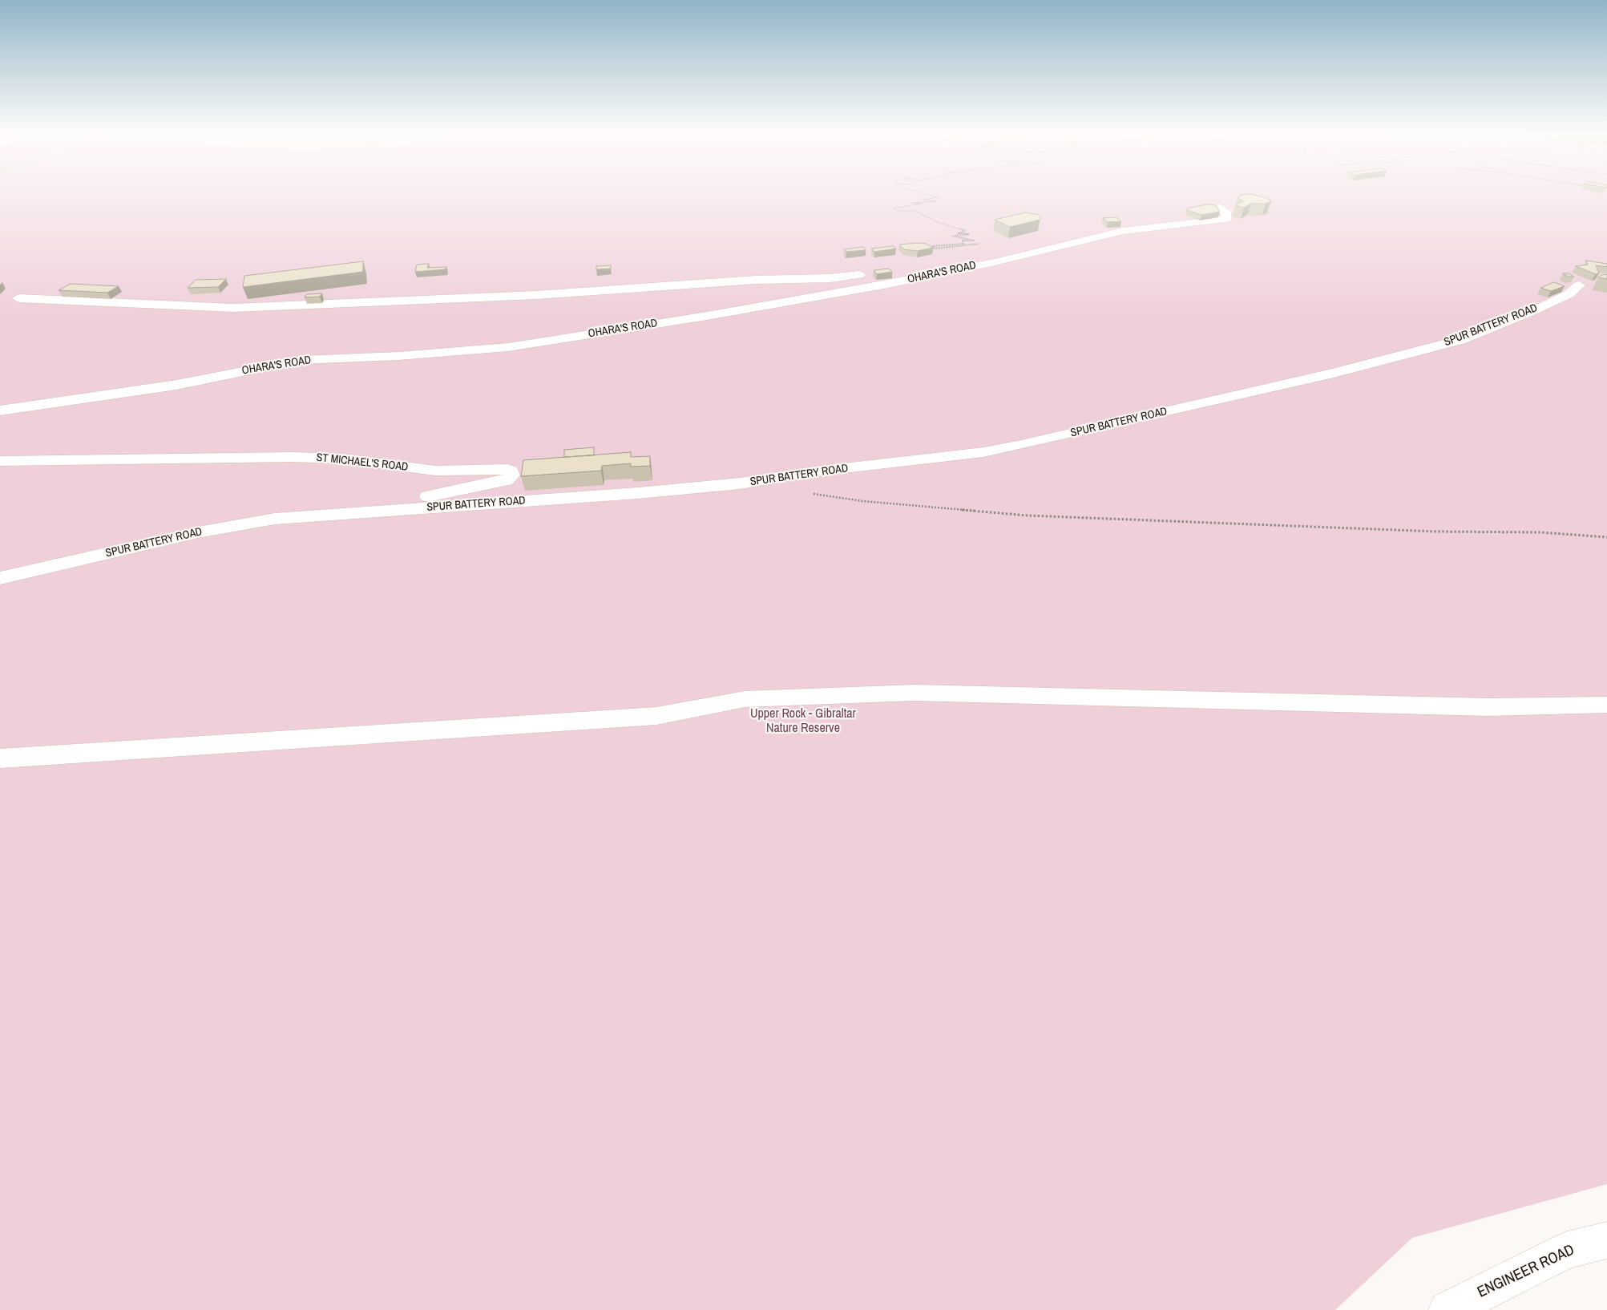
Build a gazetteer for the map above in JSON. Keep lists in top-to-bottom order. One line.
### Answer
{"streets":{"street":["OHARA'S ROAD","SPUR BATTERY ROAD","ST MICHAEL'S ROAD","ENGINEER ROAD"]},"crossings":[["SPUR BATTERY ROAD","ST MICHAEL'S ROAD"]],"parks":["Upper Rock - Gibraltar Nature Reserve"]}
